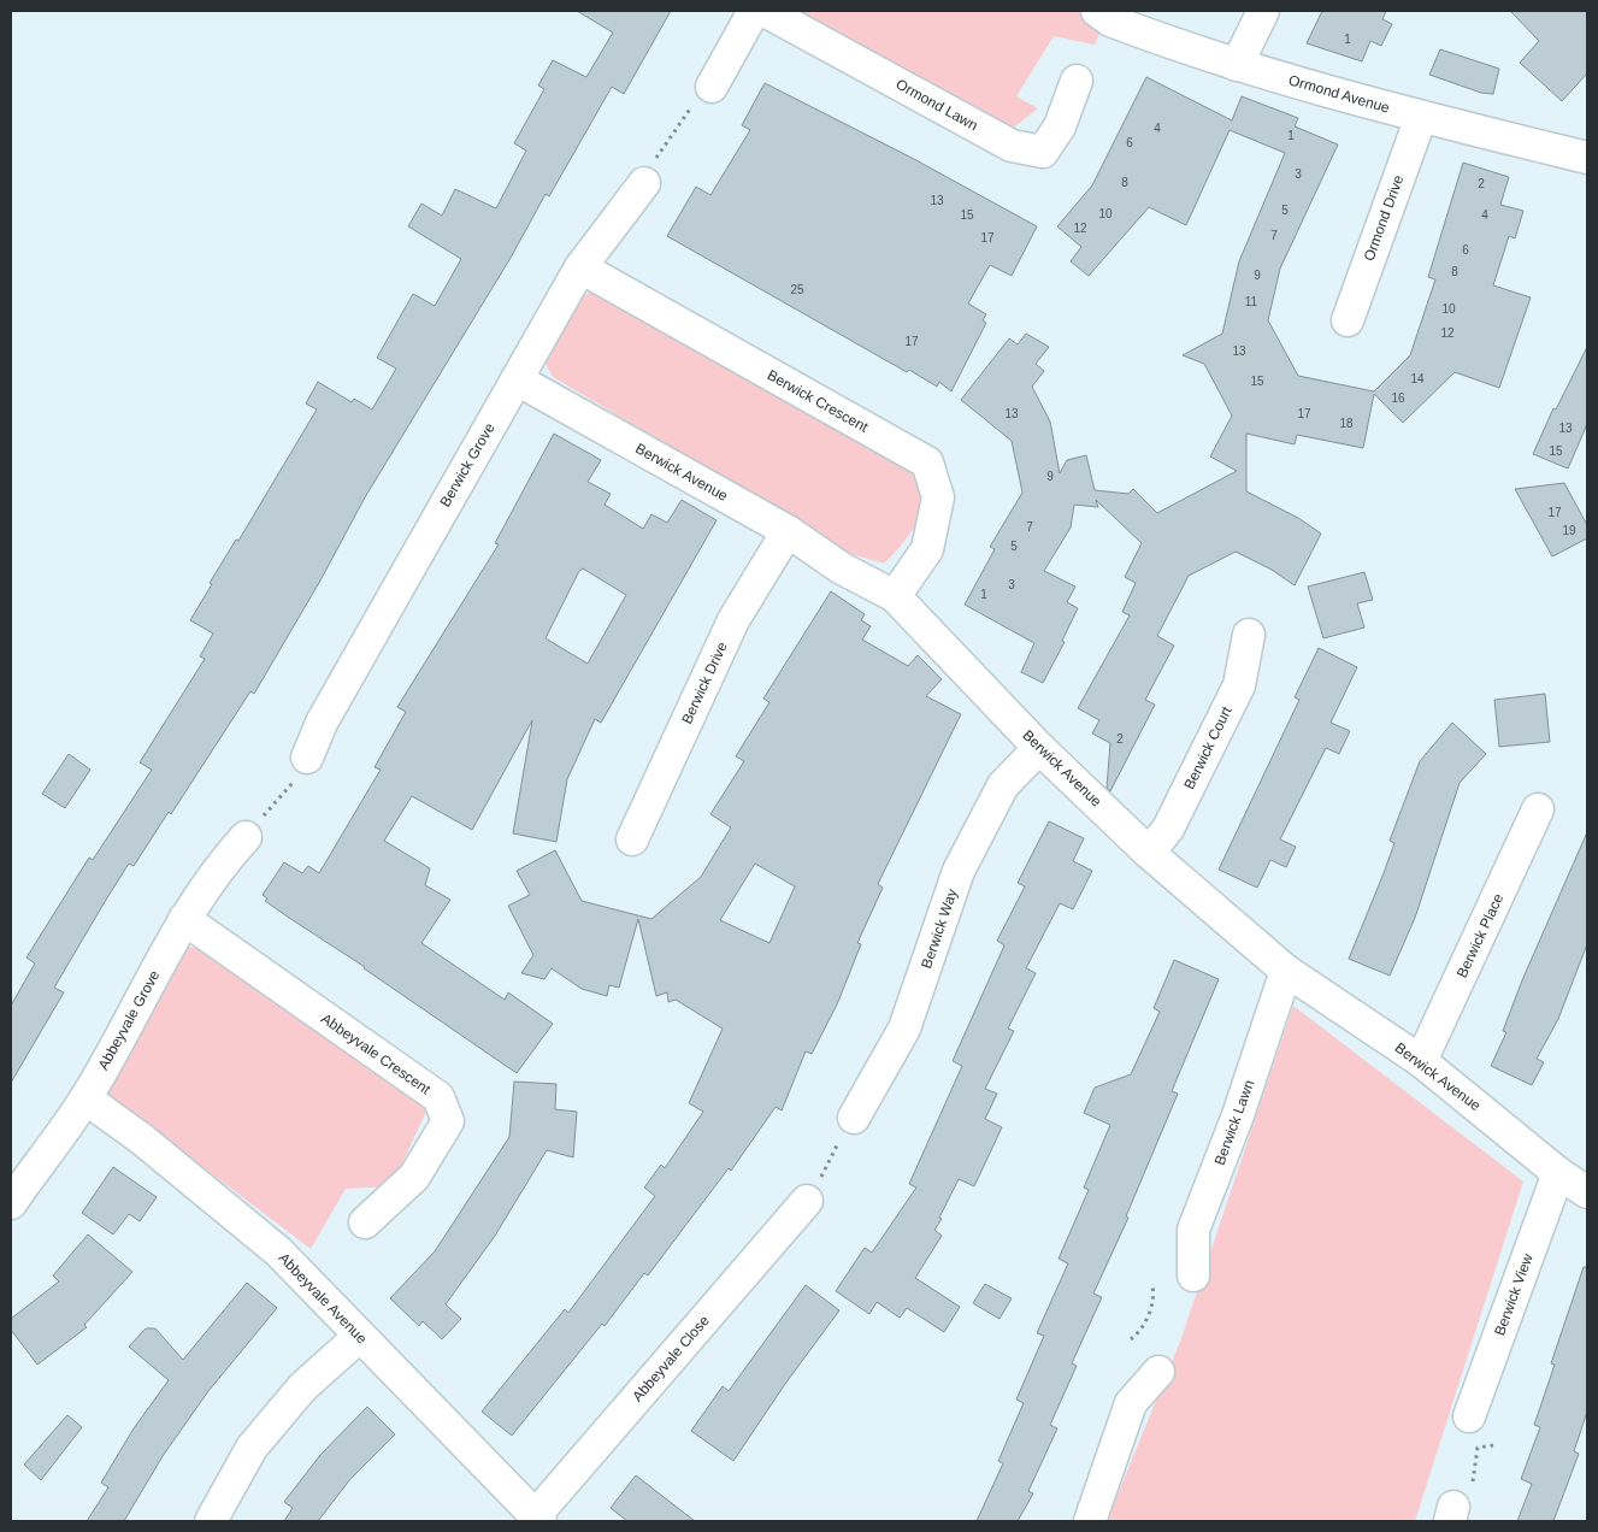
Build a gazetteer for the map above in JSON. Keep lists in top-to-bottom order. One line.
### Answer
{"streets":{"street":["Ormond Avenue","Ormond Lawn","Ormond Drive","Berwick Crescent","Berwick Grove","Berwick Avenue","Berwick Drive","Berwick Court","Berwick Way","Berwick Place","Abbeyvale Grove","Abbeyvale Crescent","Berwick Lawn","Berwick View","Abbeyvale Avenue","Abbeyvale Close"]},"crossings":[["Ormond Avenue","Ormond Drive"],["Berwick Crescent","Berwick Grove"],["Berwick Crescent","Berwick Avenue"],["Berwick Grove","Berwick Avenue"],["Berwick Avenue","Berwick Drive"],["Berwick Avenue","Berwick Court"],["Berwick Avenue","Berwick Way"],["Berwick Avenue","Berwick Place"],["Berwick Avenue","Berwick Lawn"],["Berwick Avenue","Berwick View"],["Abbeyvale Grove","Abbeyvale Crescent"],["Abbeyvale Grove","Abbeyvale Avenue"],["Abbeyvale Avenue","Abbeyvale Close"]],"house_numbers":["1","4","1","6","3","8","2","13","5","10","15","4","12","7","17","6","8","9","25","11","10","12","17","13","14","15","16","13","17","18","13","15","9","17","7","19","5","3","1","2"]}
